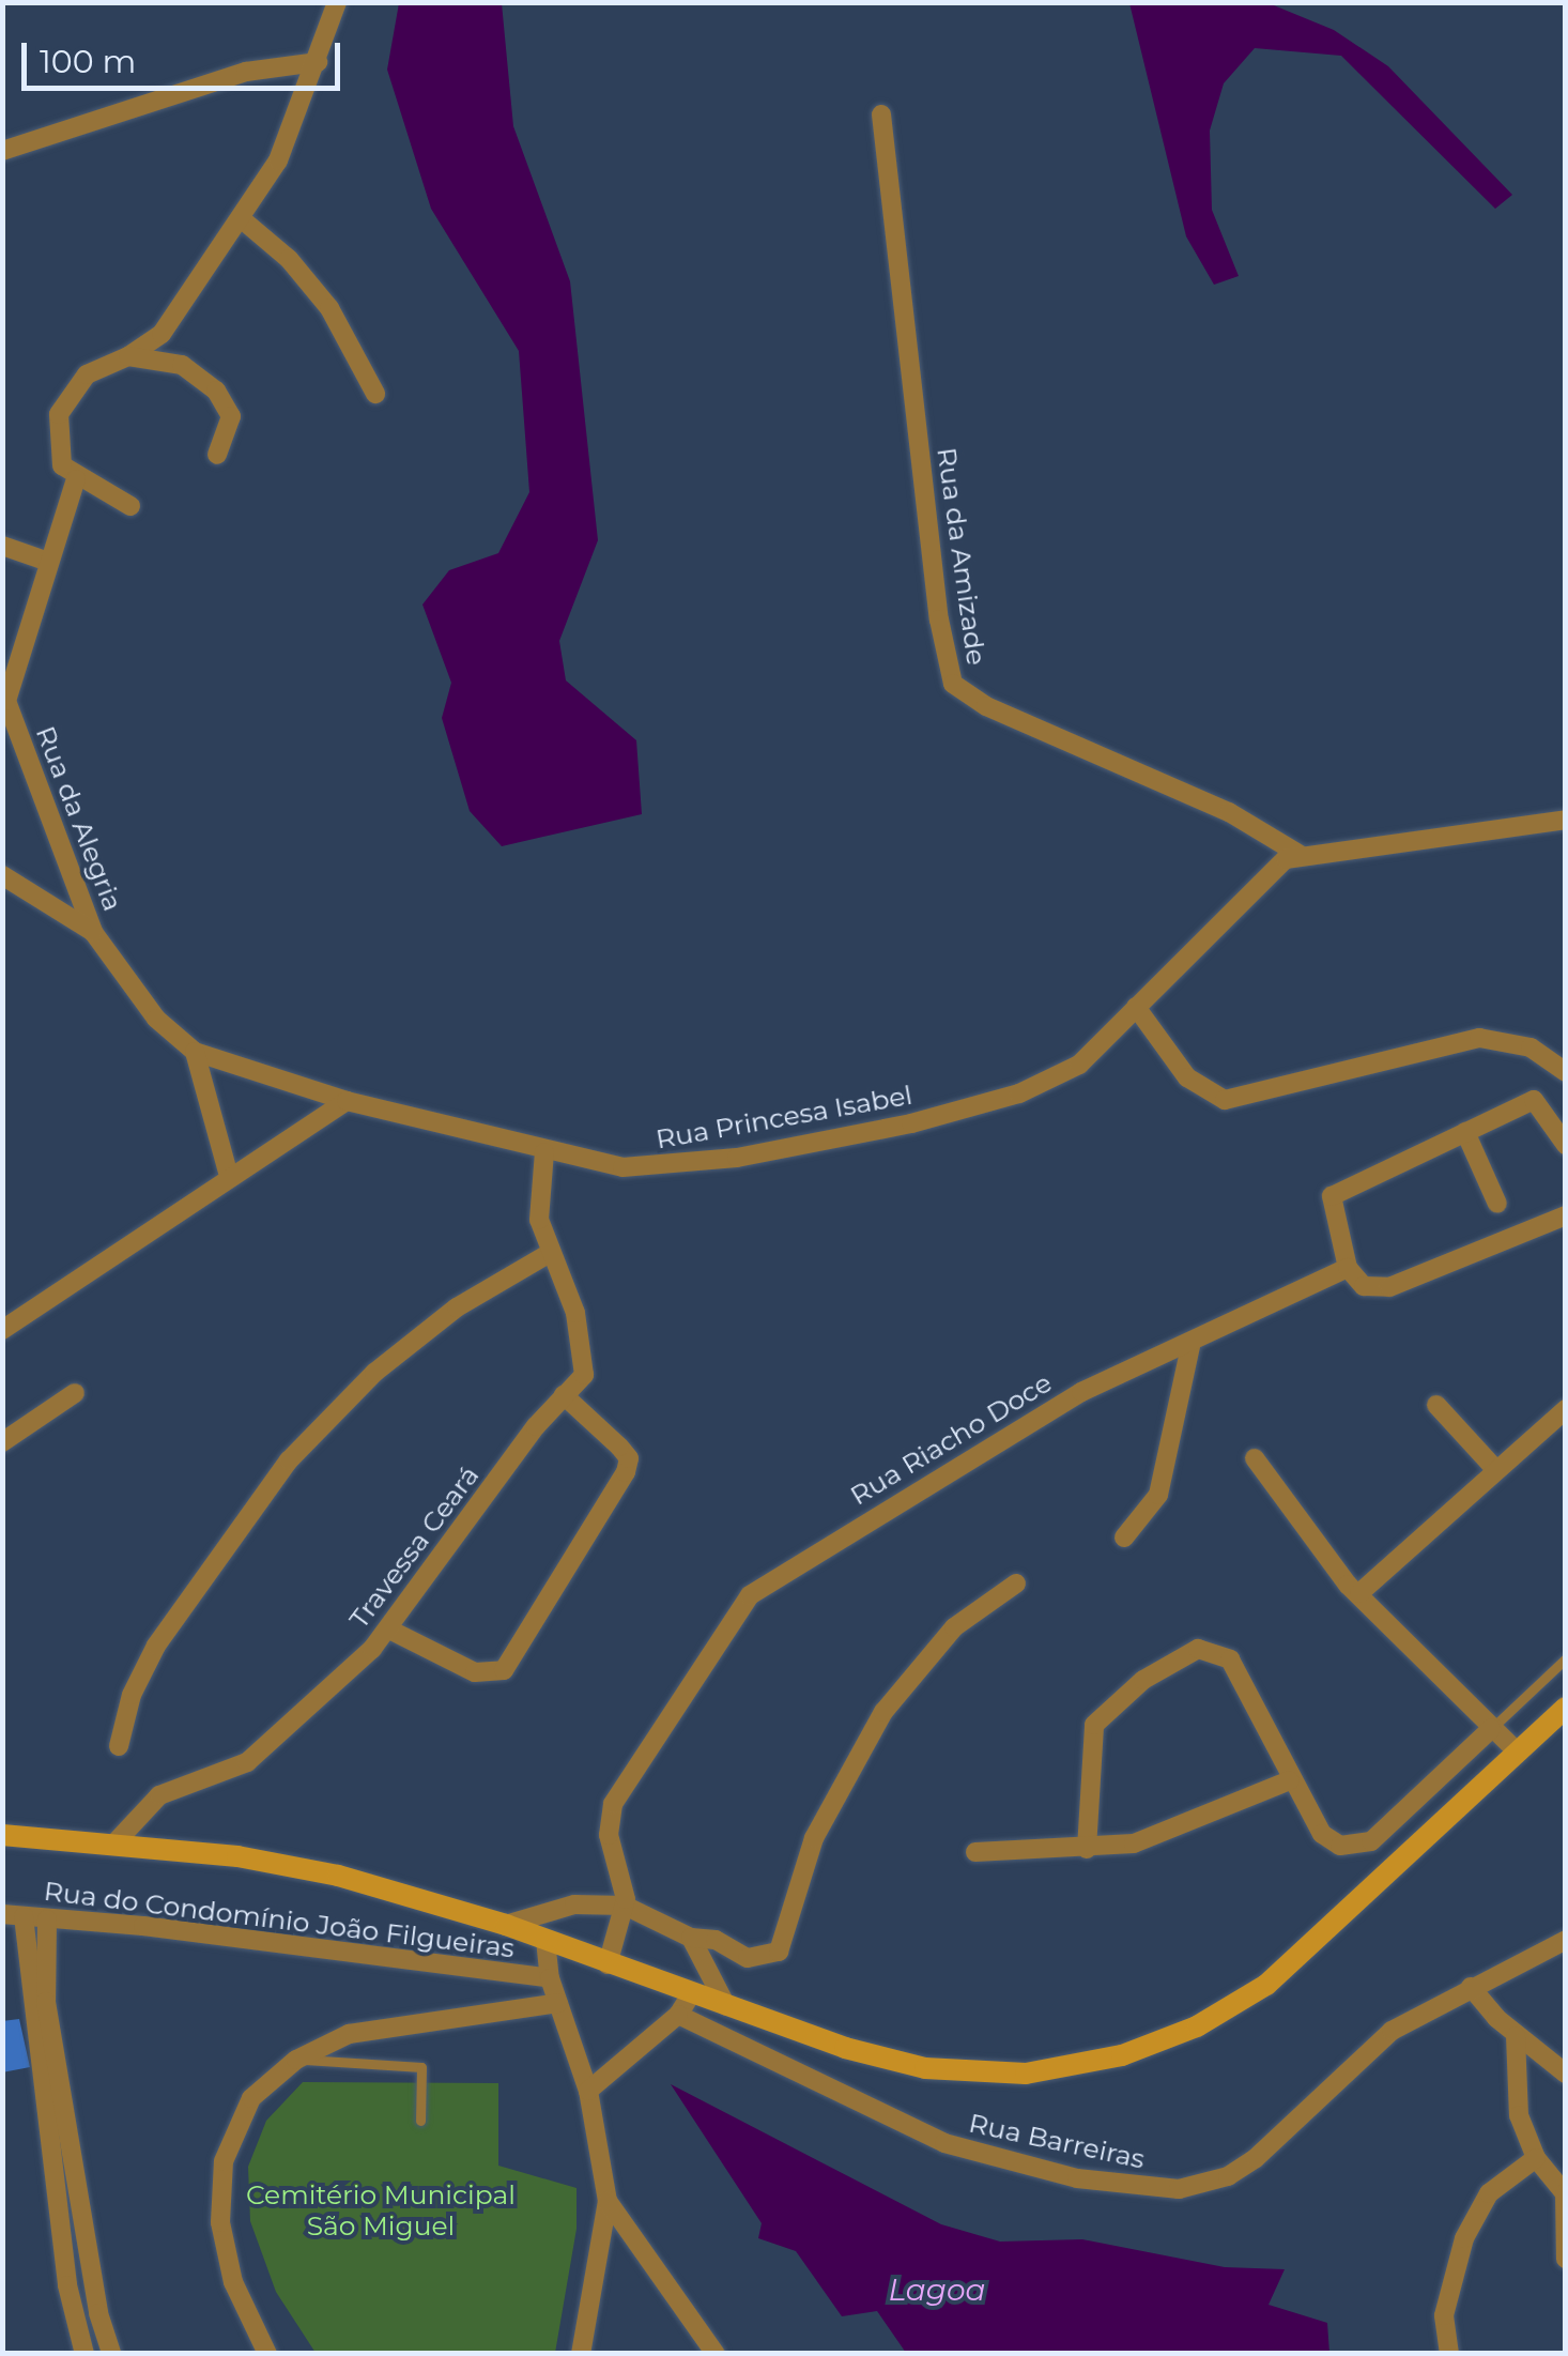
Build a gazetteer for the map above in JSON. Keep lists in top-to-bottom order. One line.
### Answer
{"streets":{"street":["Rua da Amizade","Rua da Alegria","Rua Princesa Isabel","Rua Riacho Doce","Travessa Ceará","Rua do Condomínio João Filgueiras","Rua Barreiras"]},"crossings":[["Rua da Amizade","Rua Princesa Isabel"],["Rua da Alegria","Rua Princesa Isabel"],["Rua Princesa Isabel","Travessa Ceará"]],"water":["Lagoa"],"parks":["Cemitério Municipal São Miguel"],"scale_bar":"100 m"}
